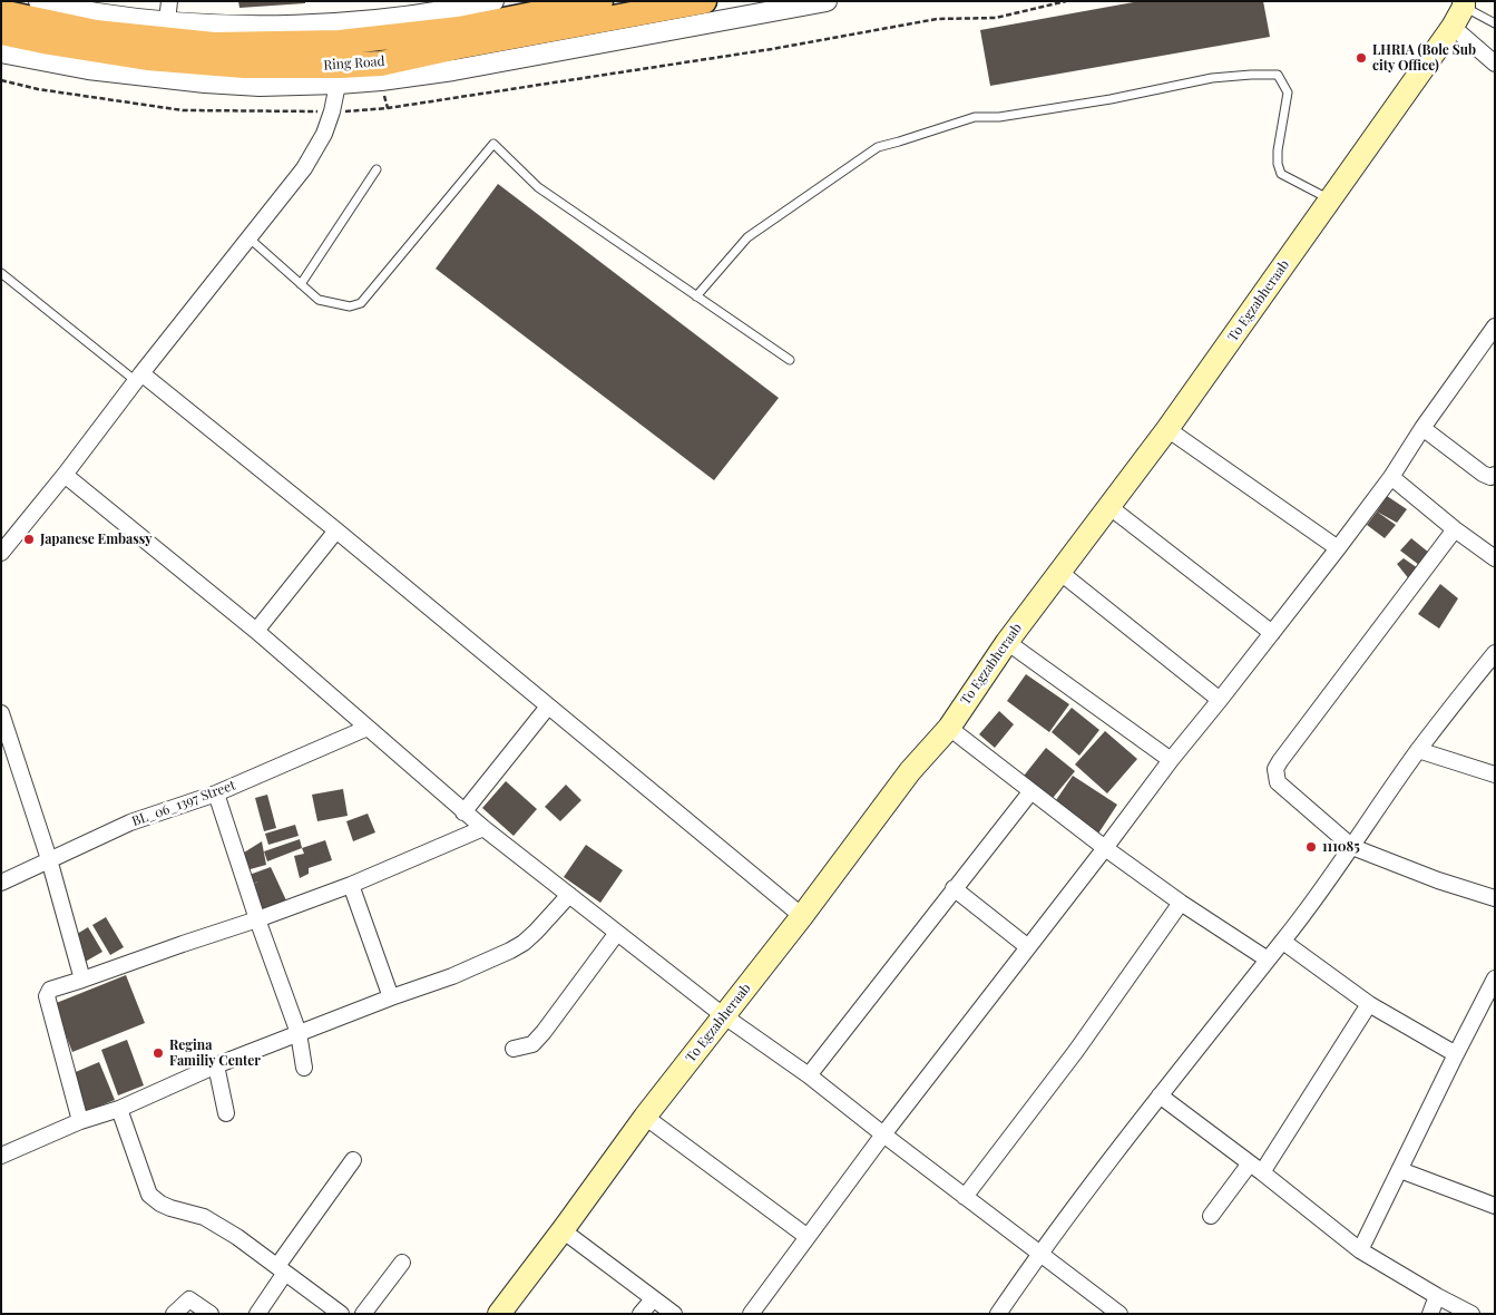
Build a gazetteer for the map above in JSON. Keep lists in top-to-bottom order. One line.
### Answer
{"streets":{"highway":["Ring Road"],"main road":["To Egzabheraab"],"street":["BL_06_1397 Street"]},"places":["LHRIA (Bole Sub city Office)","Japanese Embassy","111085","Regina Familiy Center"]}
